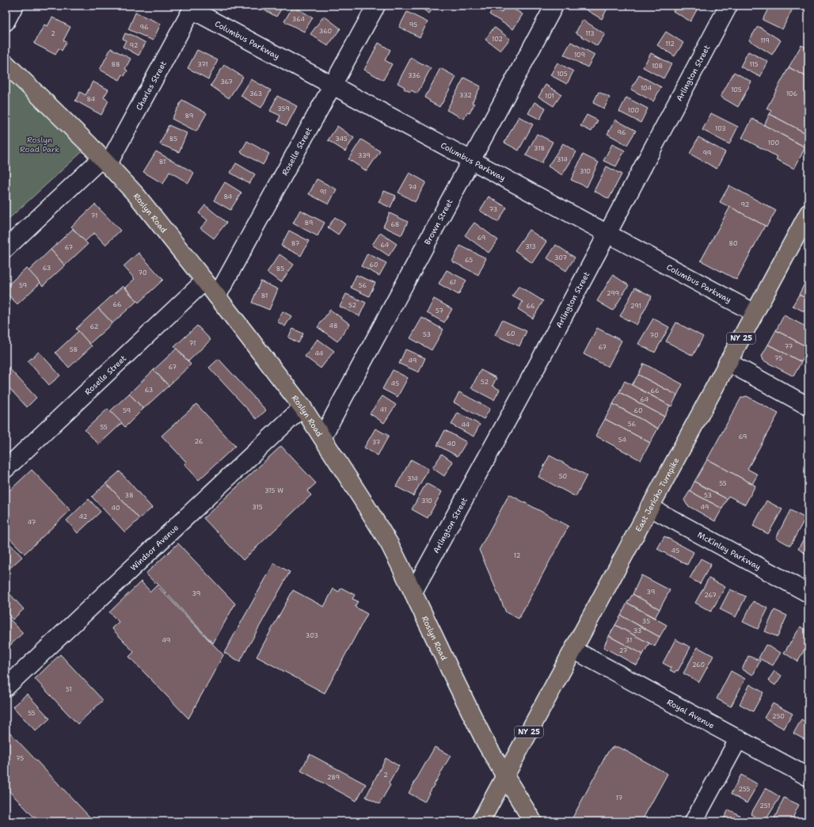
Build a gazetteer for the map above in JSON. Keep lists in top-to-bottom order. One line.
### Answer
{"streets":{"main road":["Roslyn Road","NY 25","East Jericho Turnpike"],"street":["Columbus Parkway","Arlington Street","Charles Street","Roselle Street","Brown Street","Windsor Avenue","McKinley Parkway","Royal Avenue"]},"crossings":[["Columbus Parkway","Arlington Street"],["Columbus Parkway","Charles Street"],["Columbus Parkway","Roselle Street"],["Columbus Parkway","Brown Street"],["Columbus Parkway","East Jericho Turnpike"],["Arlington Street","Roslyn Road"],["Charles Street","Roslyn Road"],["Roselle Street","Roslyn Road"],["Roslyn Road","Brown Street"],["Roslyn Road","NY 25"],["Roslyn Road","East Jericho Turnpike"],["Roslyn Road","Windsor Avenue"],["NY 25","East Jericho Turnpike"],["East Jericho Turnpike","McKinley Parkway"],["East Jericho Turnpike","Royal Avenue"]],"parks":["Roslyn Road Park"],"house_numbers":["364","95","96","360","2","113","102","119","112","92","109","88","371","115","108","105","336","367","104","105","363","106","332","101","84","359","100","89","103","96","85","345","100","318","99","339","314","81","310","74","91","84","92","73","71","89","68","69","87","80","64","313","67","307","65","60","63","85","70","61","59","56","299","81","66","52","66","291","57","48","62","60","53","70","71","77","67","58","44","75","49","67","52","45","63","66","64","41","59","60","56","44","55","69","54","26","37","40","50","314","55","315 W","38","53","310","315","49","40","42","47","45","12","39","39","267","35","33","303","49","31","27","260","51","55","250","75","2","289","255","17","251"]}
